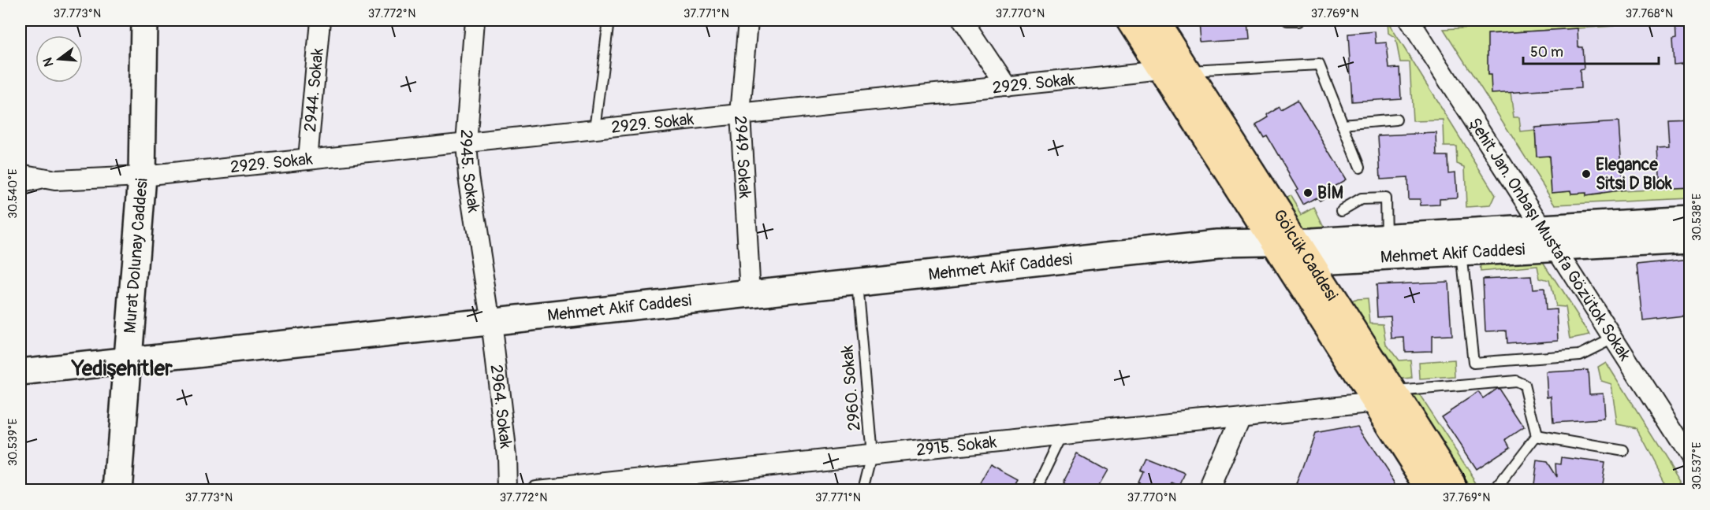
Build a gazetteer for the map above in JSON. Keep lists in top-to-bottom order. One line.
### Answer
{"streets":{"main road":["Gölcük Caddesi"],"street":["2929. Sokak","2944. Sokak","2949. Sokak","2945. Sokak","Şehit Jan. Onbaşı Mustafa Gözütok Sokak","Mehmet Akif Caddesi","Murat Dolunay Caddesi","2964. Sokak","2915. Sokak"],"lane":["2960. Sokak"]},"crossings":[["2929. Sokak","2944. Sokak"],["2929. Sokak","2949. Sokak"],["2929. Sokak","2945. Sokak"],["2929. Sokak","Murat Dolunay Caddesi"],["2929. Sokak","Gölcük Caddesi"],["2949. Sokak","Mehmet Akif Caddesi"],["2945. Sokak","Mehmet Akif Caddesi"],["2945. Sokak","2964. Sokak"],["Şehit Jan. Onbaşı Mustafa Gözütok Sokak","Mehmet Akif Caddesi"],["Mehmet Akif Caddesi","Murat Dolunay Caddesi"],["Mehmet Akif Caddesi","Gölcük Caddesi"],["Mehmet Akif Caddesi","2960. Sokak"],["Mehmet Akif Caddesi","2964. Sokak"],["Gölcük Caddesi","2915. Sokak"],["2960. Sokak","2915. Sokak"]],"districts":["Yedişehitler"],"places":["Elegance Sitsi D Blok","BİM"],"scale_bar":"50 m","north":"left","coordinates":["37.773°N","37.772°N","37.771°N","37.770°N","37.769°N","37.768°N","30.540°E","30.538°E","30.539°E","30.537°E"]}
